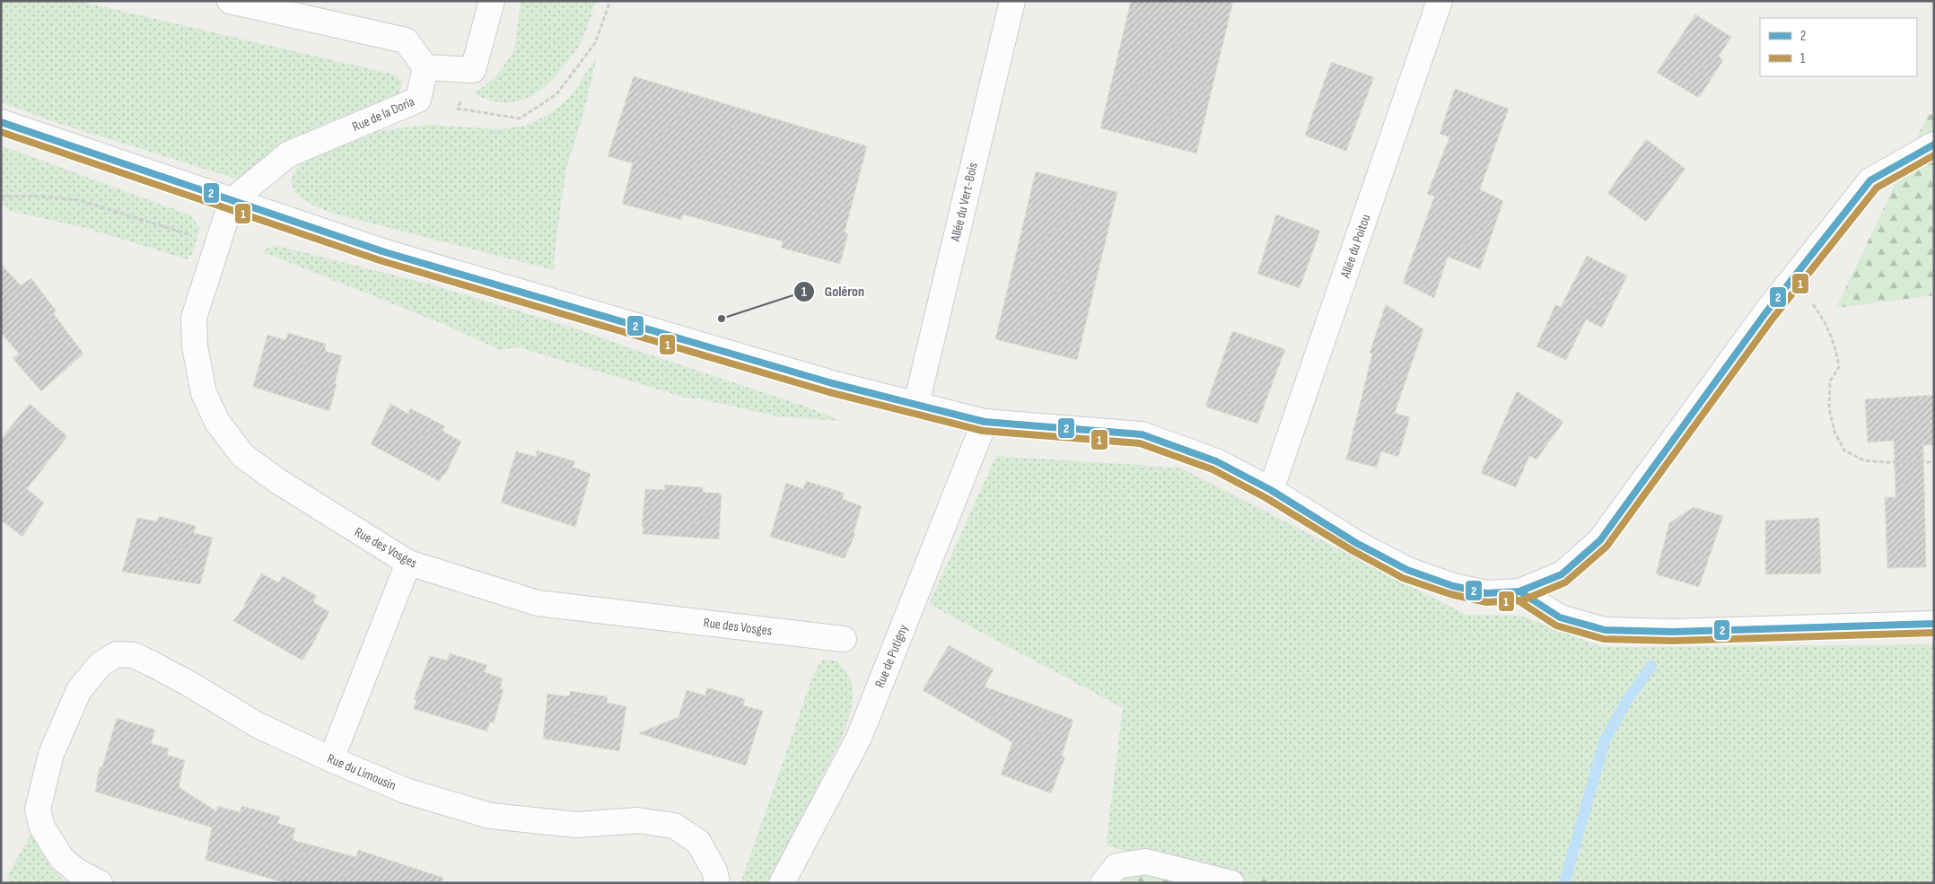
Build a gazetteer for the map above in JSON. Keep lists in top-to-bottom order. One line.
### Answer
{"streets":{"street":["Rue de la Doria","Allée du Vert-Bois","Allée du Poitou","Rue des Vosges","Rue de Putigny","Rue du Limousin"]},"crossings":[["Rue de la Doria","Rue des Vosges"]],"places":["Goléron"],"lines":["transit line 2","transit line 1"],"legend":["2","1"]}
